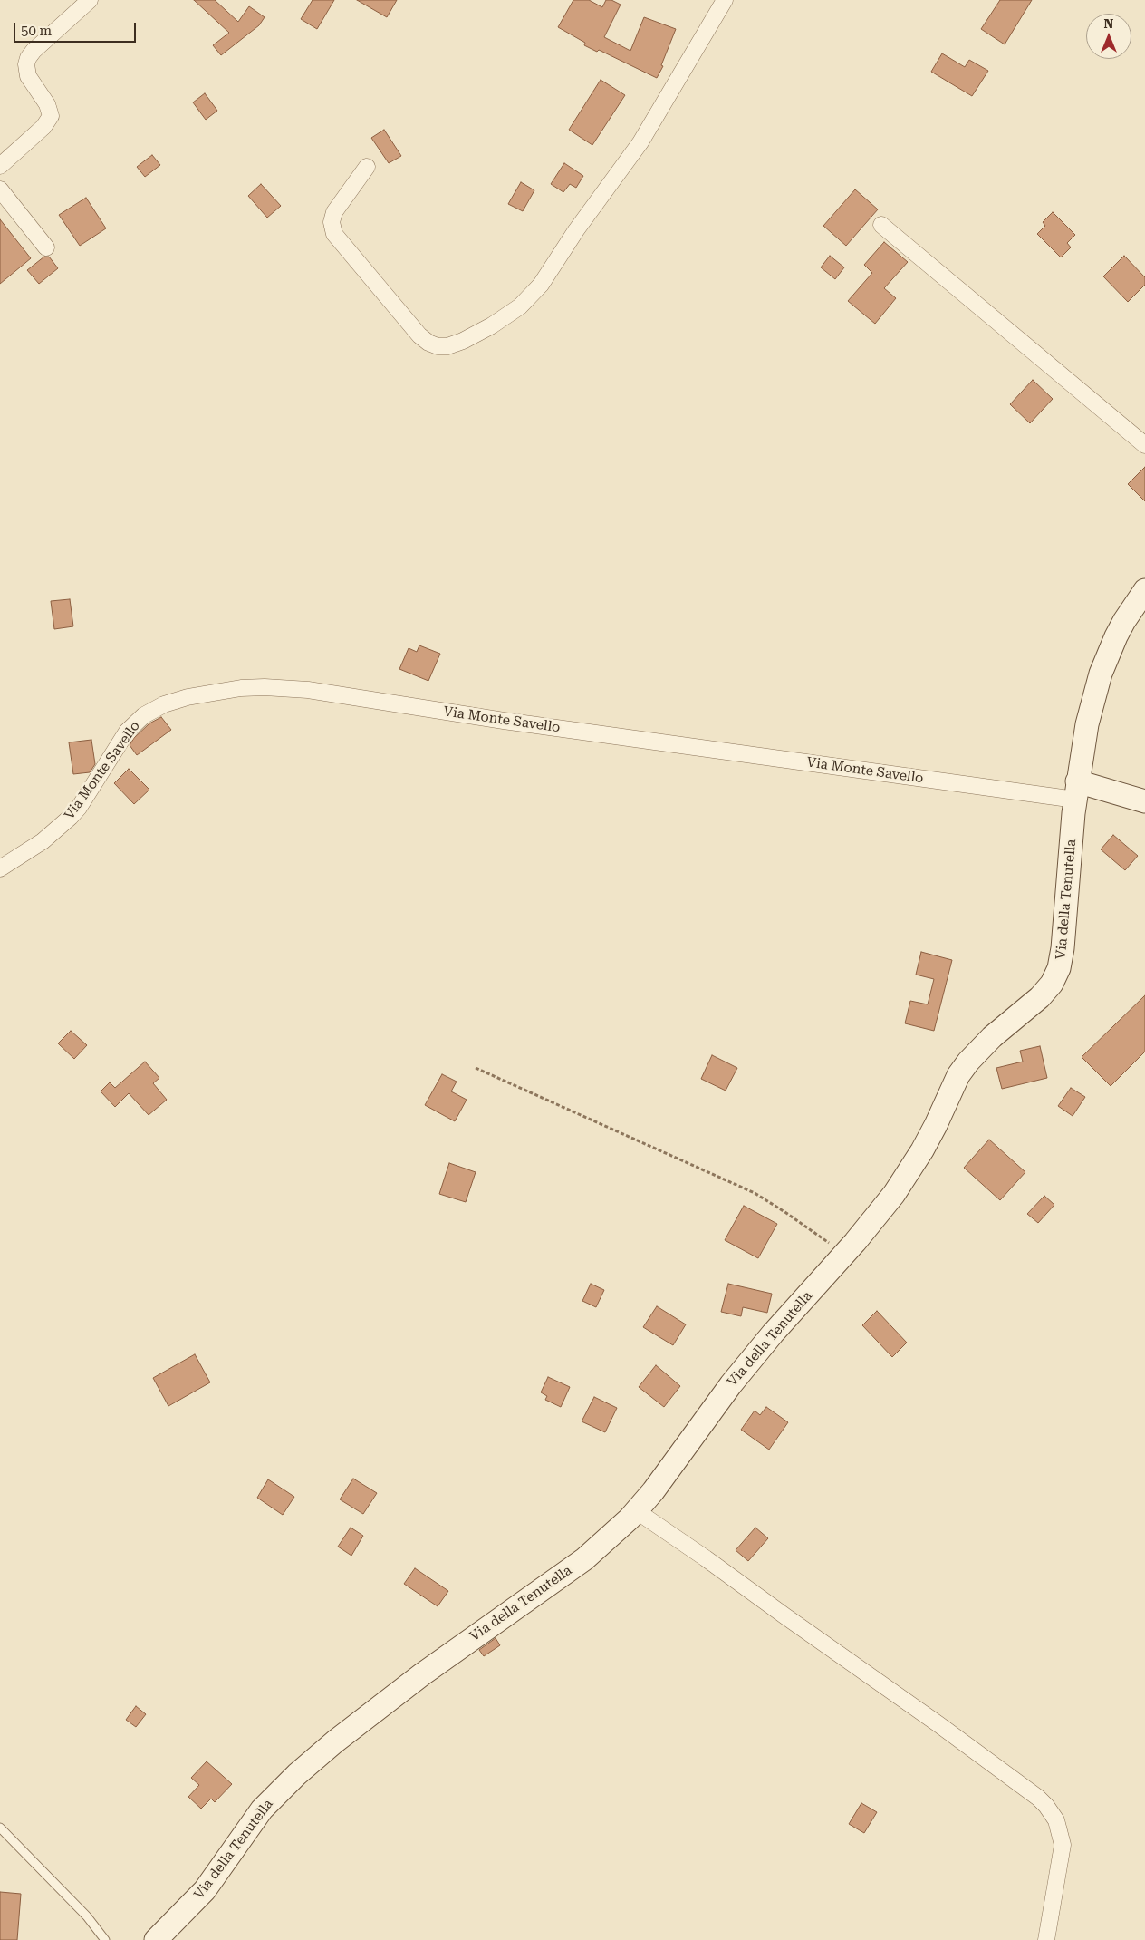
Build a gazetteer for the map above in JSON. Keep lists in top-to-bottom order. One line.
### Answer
{"streets":{"street":["Via Monte Savello","Via della Tenutella"]},"crossings":[["Via Monte Savello","Via della Tenutella"]],"scale_bar":"50 m","north":"top"}
